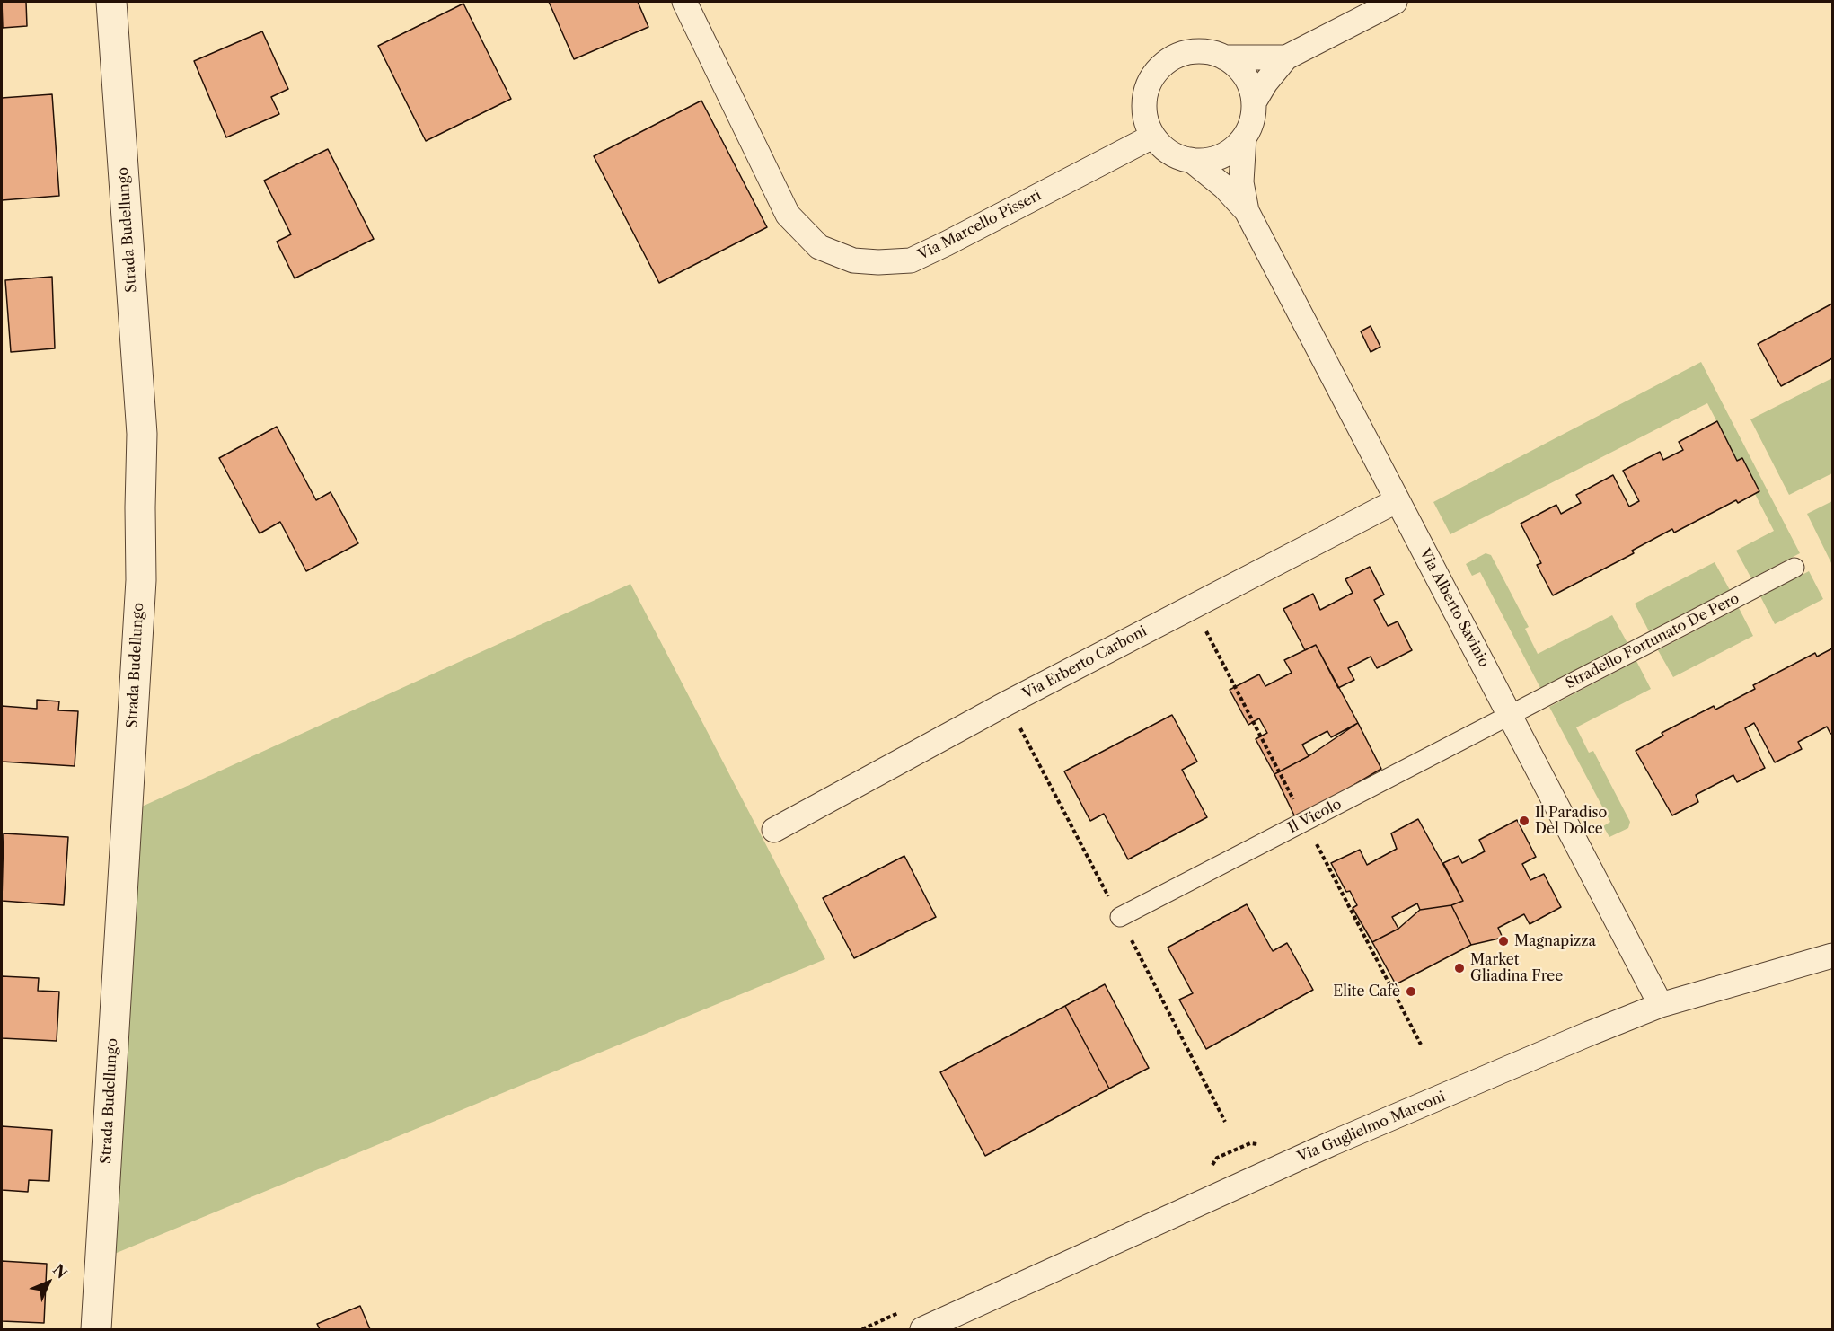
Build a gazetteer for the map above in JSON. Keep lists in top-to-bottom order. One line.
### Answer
{"streets":{"street":["Via Marcello Pisseri","Strada Budellungo","Via Alberto Savinio","Stradello Fortunato De Pero","Via Erberto Carboni","Il Vicolo","Via Guglielmo Marconi"]},"crossings":[["Via Alberto Savinio","Stradello Fortunato De Pero"],["Via Alberto Savinio","Via Erberto Carboni"],["Via Alberto Savinio","Il Vicolo"],["Via Alberto Savinio","Via Guglielmo Marconi"],["Stradello Fortunato De Pero","Il Vicolo"]],"places":["Il Paradiso Del Dolce","Magnapizza","Market Gliadina Free","Elite Cafè"],"north":"top right"}
